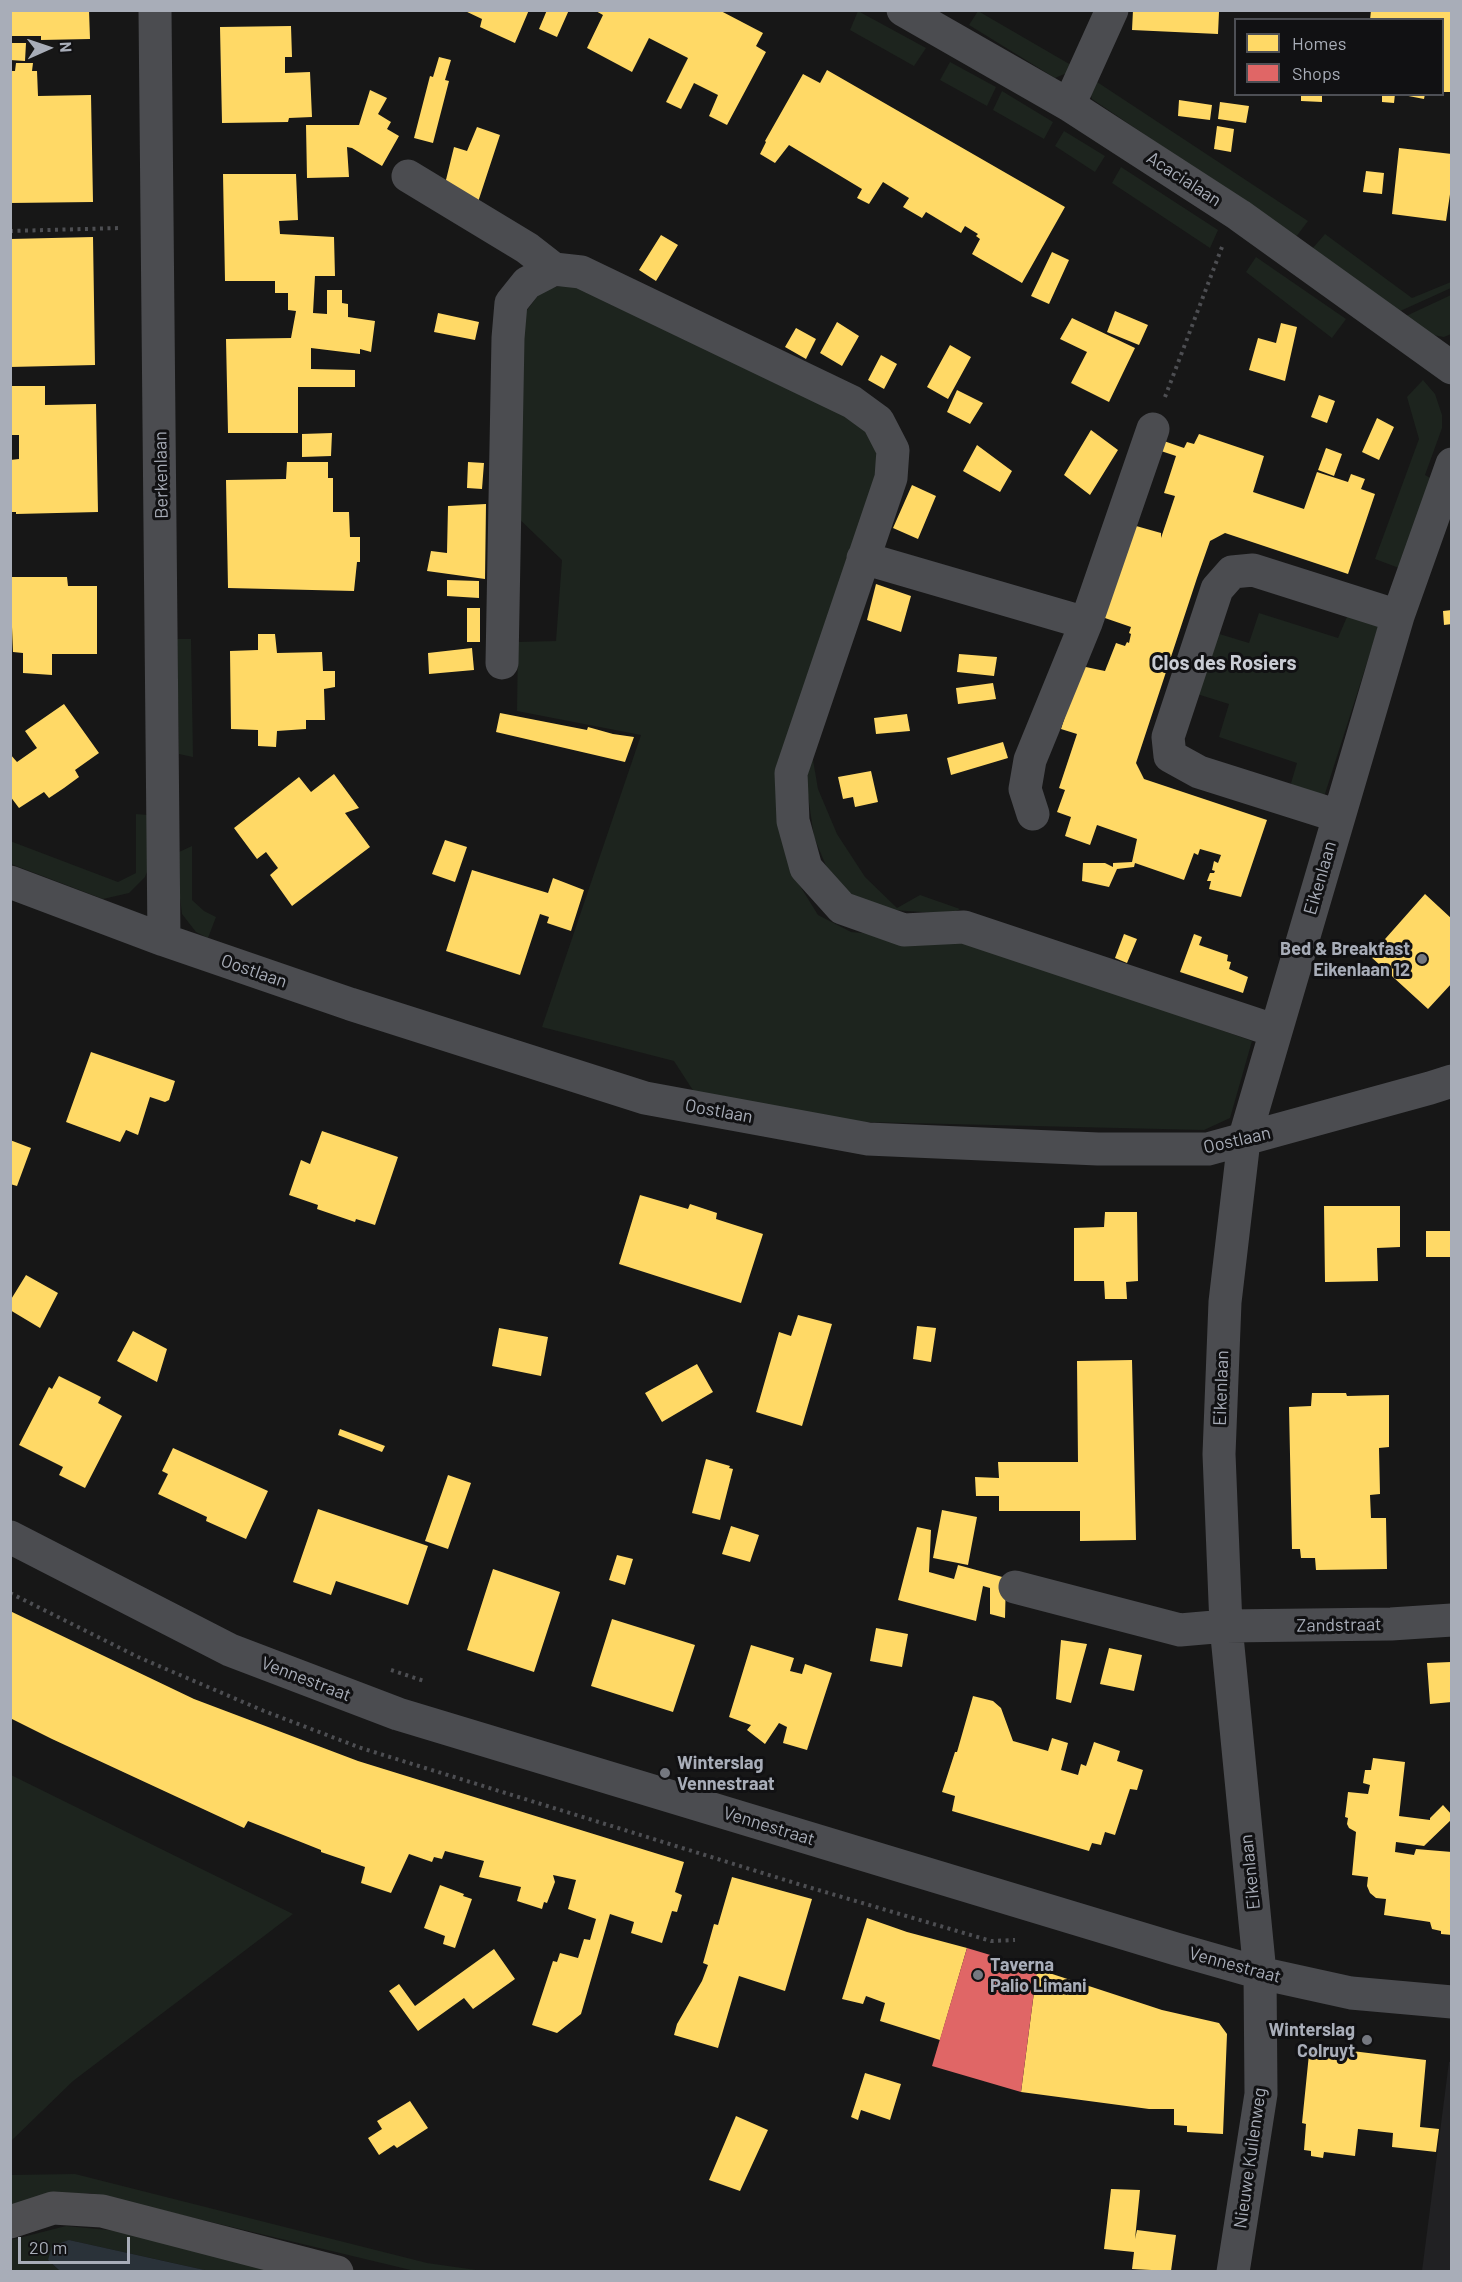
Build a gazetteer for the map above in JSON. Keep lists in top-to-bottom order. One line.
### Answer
{"streets":{"street":["Acacialaan","Berkenlaan","Eikenlaan","Oostlaan","Zandstraat","Vennestraat","Nieuwe Kuilenweg"]},"crossings":[["Berkenlaan","Oostlaan"],["Eikenlaan","Oostlaan"],["Eikenlaan","Zandstraat"],["Eikenlaan","Vennestraat"],["Eikenlaan","Nieuwe Kuilenweg"],["Vennestraat","Nieuwe Kuilenweg"]],"districts":["Clos des Rosiers"],"places":["Bed & Breakfast Eikenlaan 12","Winterslag Vennestraat","Taverna Palio Limani","Winterslag Colruyt"],"legend":["Homes","Shops"],"scale_bar":"20 m","north":"right"}
